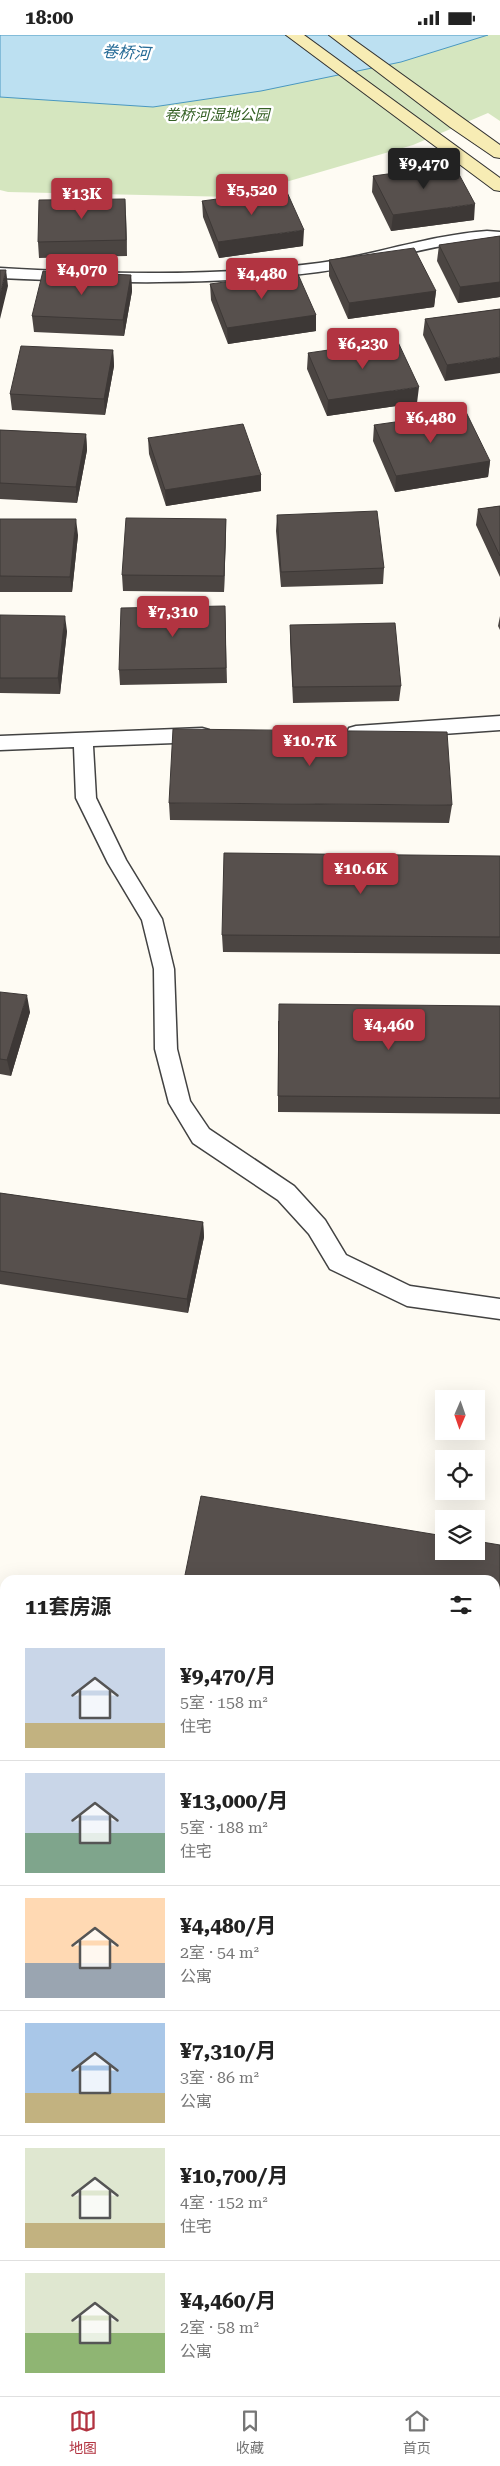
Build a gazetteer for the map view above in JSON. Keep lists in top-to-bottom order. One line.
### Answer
{"water":["卷桥河"],"parks":["卷桥河湿地公园"],"north":"bottom","page":{"status":"18:00","price":["¥9,470","¥5,520","¥13K","¥4,070","¥4,480","¥6,230","¥6,480","¥7,310","¥10.7K","¥10.6K","¥4,460"],"heading":"11套房源","list":[{"name":"¥9,470/月","note":"5室 · 158 m² · 住宅"},{"name":"¥13,000/月","note":"5室 · 188 m² · 住宅"},{"name":"¥4,480/月","note":"2室 · 54 m² · 公寓"},{"name":"¥7,310/月","note":"3室 · 86 m² · 公寓"},{"name":"¥10,700/月","note":"4室 · 152 m² · 住宅"},{"name":"¥4,460/月","note":"2室 · 58 m² · 公寓"}],"tabs":["地图","收藏","首页"]}}
